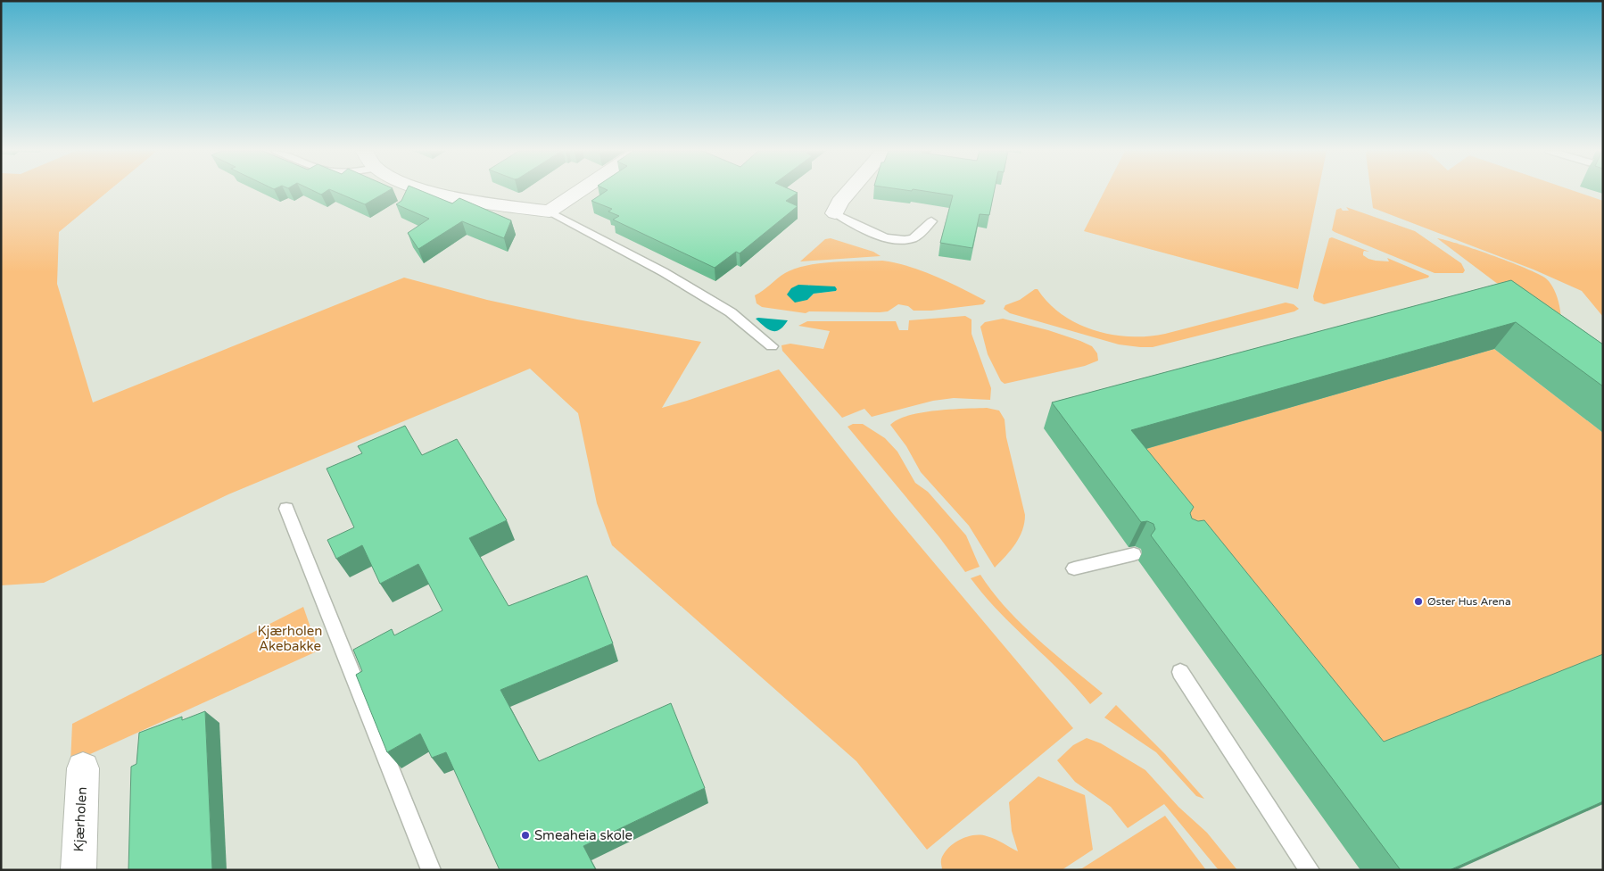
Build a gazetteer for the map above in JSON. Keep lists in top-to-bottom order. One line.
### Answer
{"streets":{"street":["Kjærholen"]},"parks":["Kjærholen Akebakke"],"places":["Øster Hus Arena","Smeaheia skole"]}
